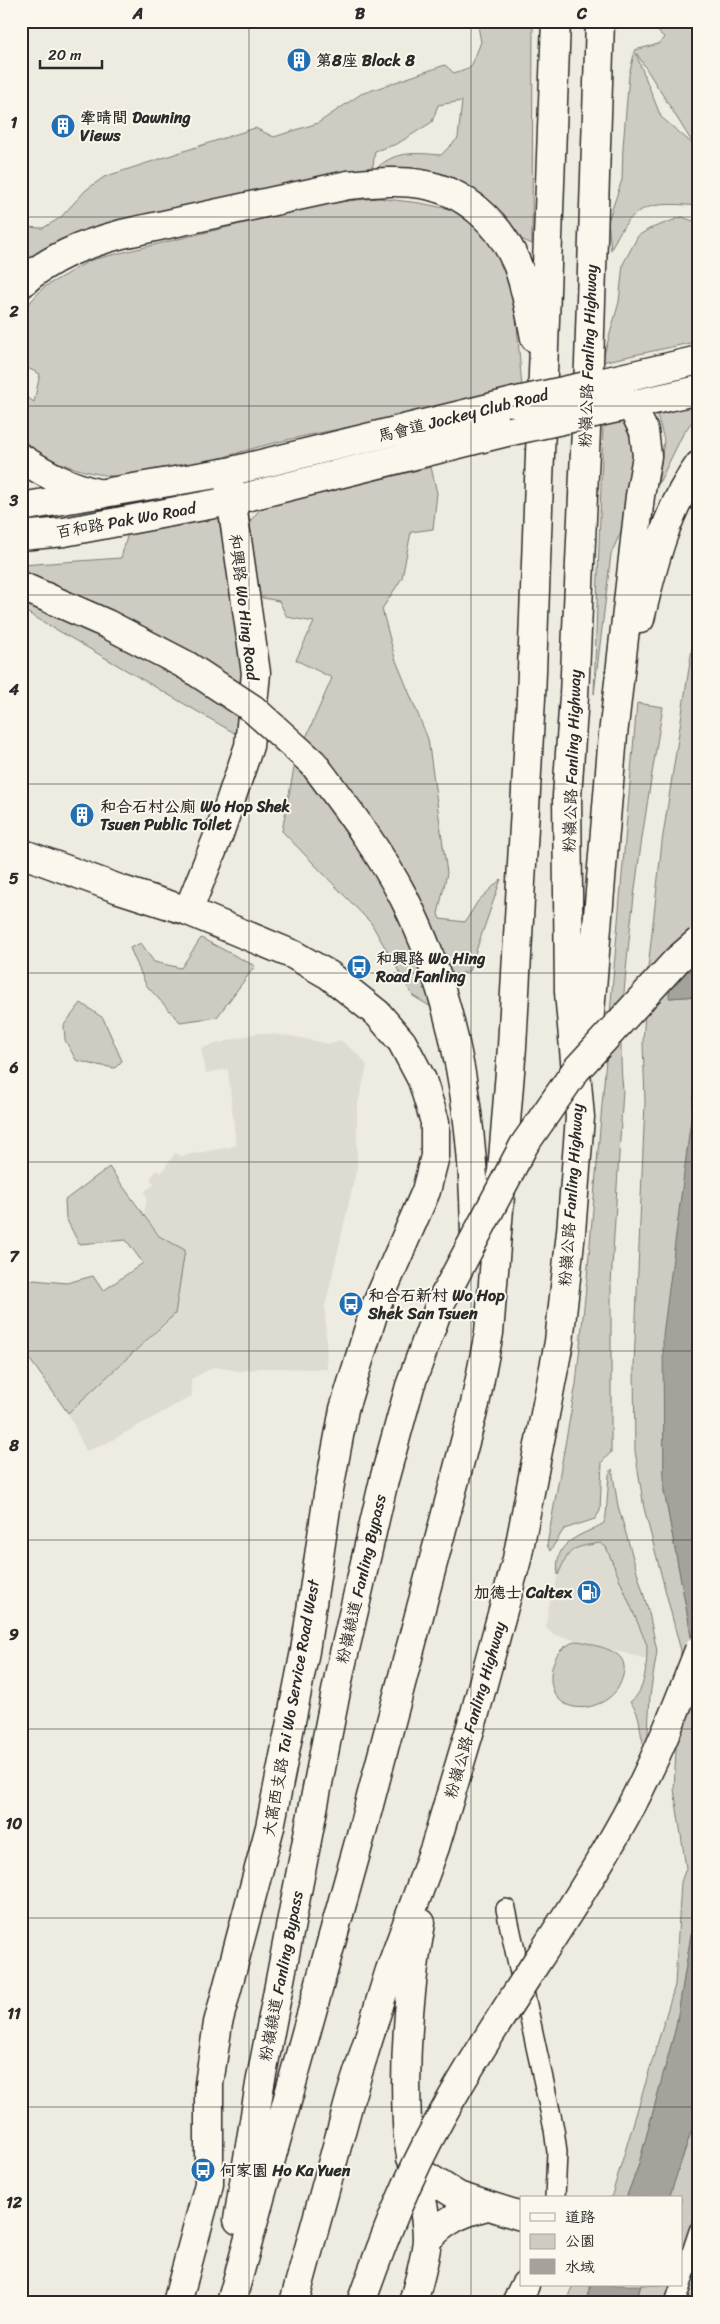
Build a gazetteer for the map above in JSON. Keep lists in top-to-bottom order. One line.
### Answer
{"streets":{"main road":["粉嶺公路 Fanling Highway","馬會道 Jockey Club Road","百和路 Pak Wo Road","和興路 Wo Hing Road","粉嶺繞道 Fanling Bypass","大窩西支路 Tai Wo Service Road West"]},"crossings":[["馬會道 Jockey Club Road","百和路 Pak Wo Road"],["馬會道 Jockey Club Road","和興路 Wo Hing Road"],["百和路 Pak Wo Road","和興路 Wo Hing Road"],["和興路 Wo Hing Road","大窩西支路 Tai Wo Service Road West"]],"places":{"building":["第8座 Block 8","牽晴間 Dawning Views","和合石村公廁 Wo Hop Shek Tsuen Public Toilet"],"bus stop":["和興路 Wo Hing Road Fanling","和合石新村 Wo Hop Shek San Tsuen","何家園 Ho Ka Yuen"],"fuel station":["加德士 Caltex"]},"legend":["道路","公園","水域"],"scale_bar":"20 m","grid":{"columns":["A","B","C"],"rows":["1","2","3","4","5","6","7","8","9","10","11","12"]}}
